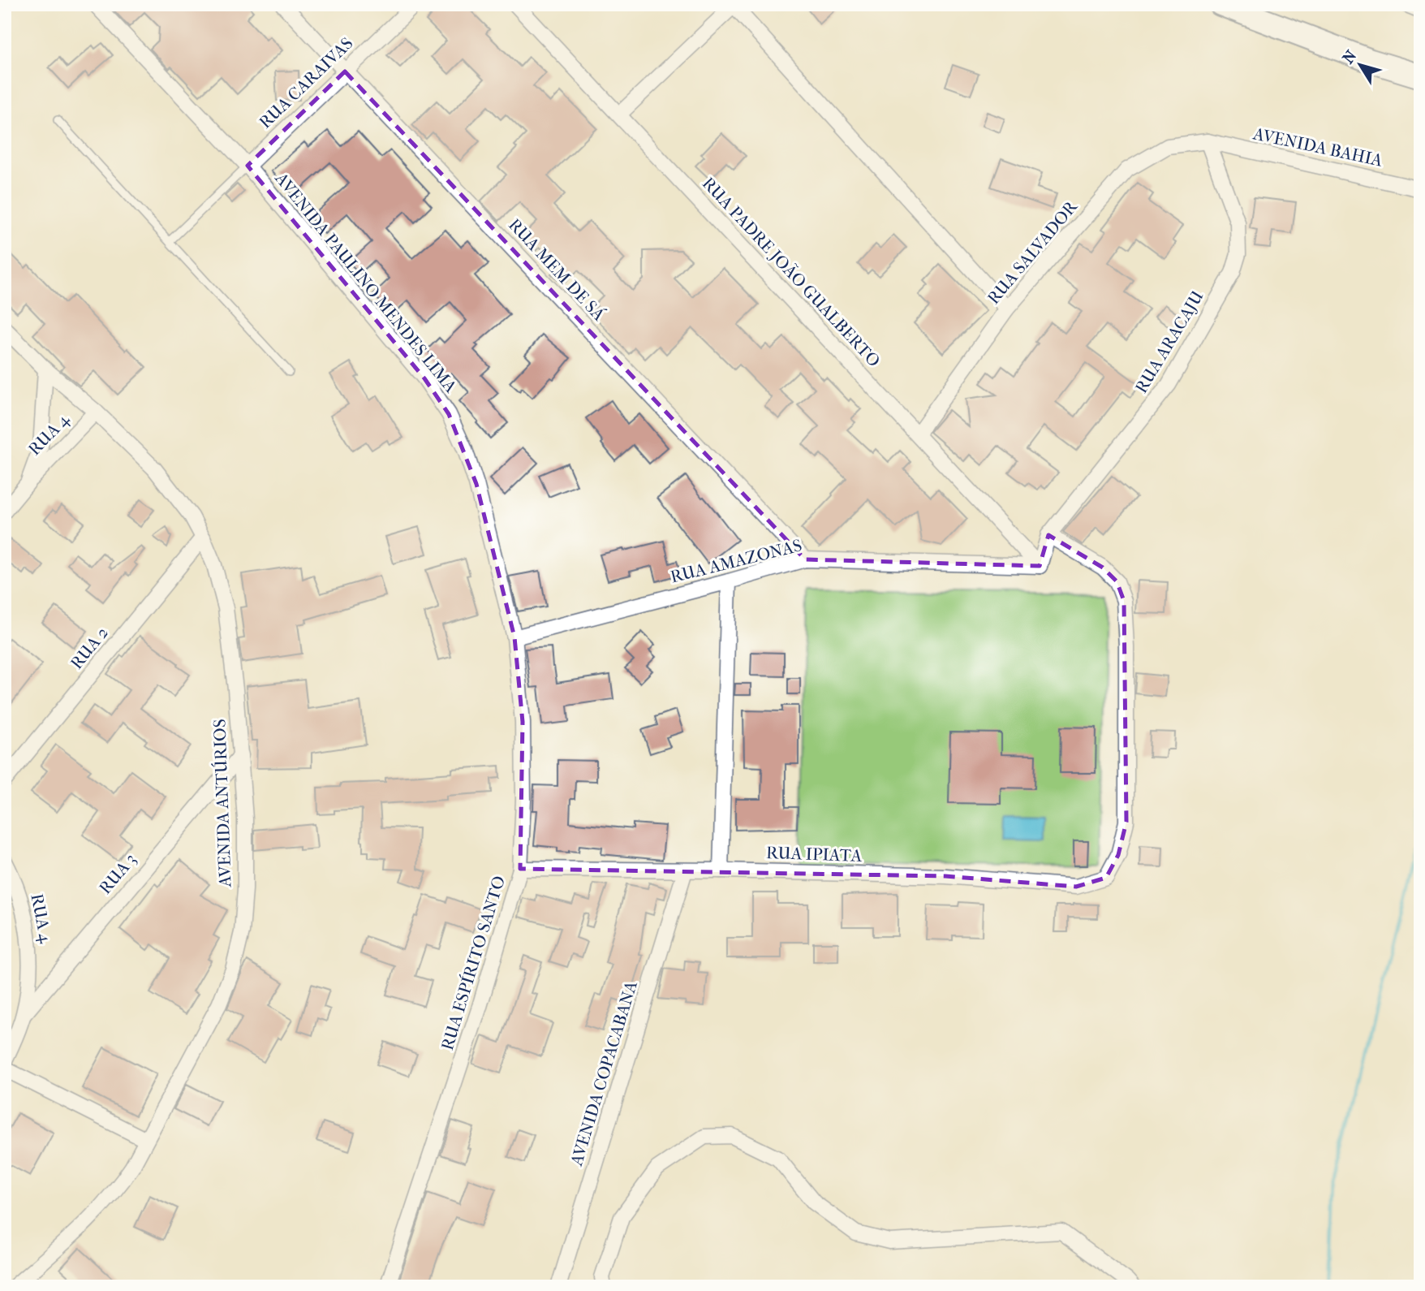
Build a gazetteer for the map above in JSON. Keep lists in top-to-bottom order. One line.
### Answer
{"streets":{"street":["RUA CARAIVAS","AVENIDA BAHIA","RUA SALVADOR","RUA MEM DE SÁ","RUA PADRE JOÃO GUALBERTO","AVENIDA PAULINO MENDES LIMA","RUA ARACAJU","RUA 4","RUA AMAZONAS","RUA 2","AVENIDA ANTÚRIOS","RUA IPIATA","RUA 3","RUA ESPÍRITO SANTO","AVENIDA COPACABANA"]},"crossings":[["RUA CARAIVAS","RUA MEM DE SÁ"],["RUA CARAIVAS","AVENIDA PAULINO MENDES LIMA"],["AVENIDA BAHIA","RUA SALVADOR"],["AVENIDA BAHIA","RUA ARACAJU"],["RUA SALVADOR","RUA PADRE JOÃO GUALBERTO"],["RUA SALVADOR","RUA ARACAJU"],["RUA MEM DE SÁ","RUA AMAZONAS"],["RUA PADRE JOÃO GUALBERTO","RUA ARACAJU"],["RUA PADRE JOÃO GUALBERTO","RUA AMAZONAS"],["AVENIDA PAULINO MENDES LIMA","RUA AMAZONAS"],["AVENIDA PAULINO MENDES LIMA","RUA ESPÍRITO SANTO"],["RUA ARACAJU","RUA AMAZONAS"],["RUA ARACAJU","RUA IPIATA"],["RUA 4","AVENIDA ANTÚRIOS"],["RUA 4","RUA 3"],["RUA AMAZONAS","RUA ESPÍRITO SANTO"],["RUA 2","AVENIDA ANTÚRIOS"],["AVENIDA ANTÚRIOS","RUA 3"],["RUA IPIATA","RUA ESPÍRITO SANTO"],["RUA IPIATA","AVENIDA COPACABANA"]],"north":"top left"}
